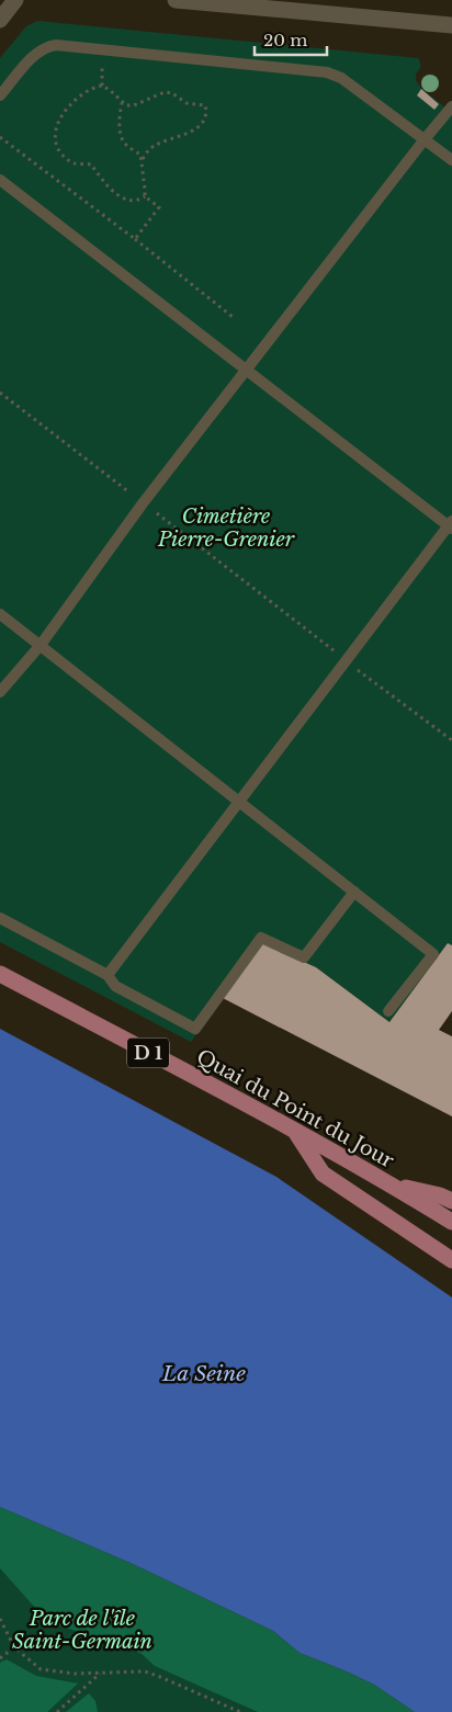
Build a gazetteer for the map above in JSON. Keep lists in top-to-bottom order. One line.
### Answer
{"streets":{"main road":["D 1","Quai du Point du Jour"]},"water":["La Seine"],"parks":["Cimetière Pierre-Grenier","Parc de l'île Saint-Germain"],"scale_bar":"20 m"}
